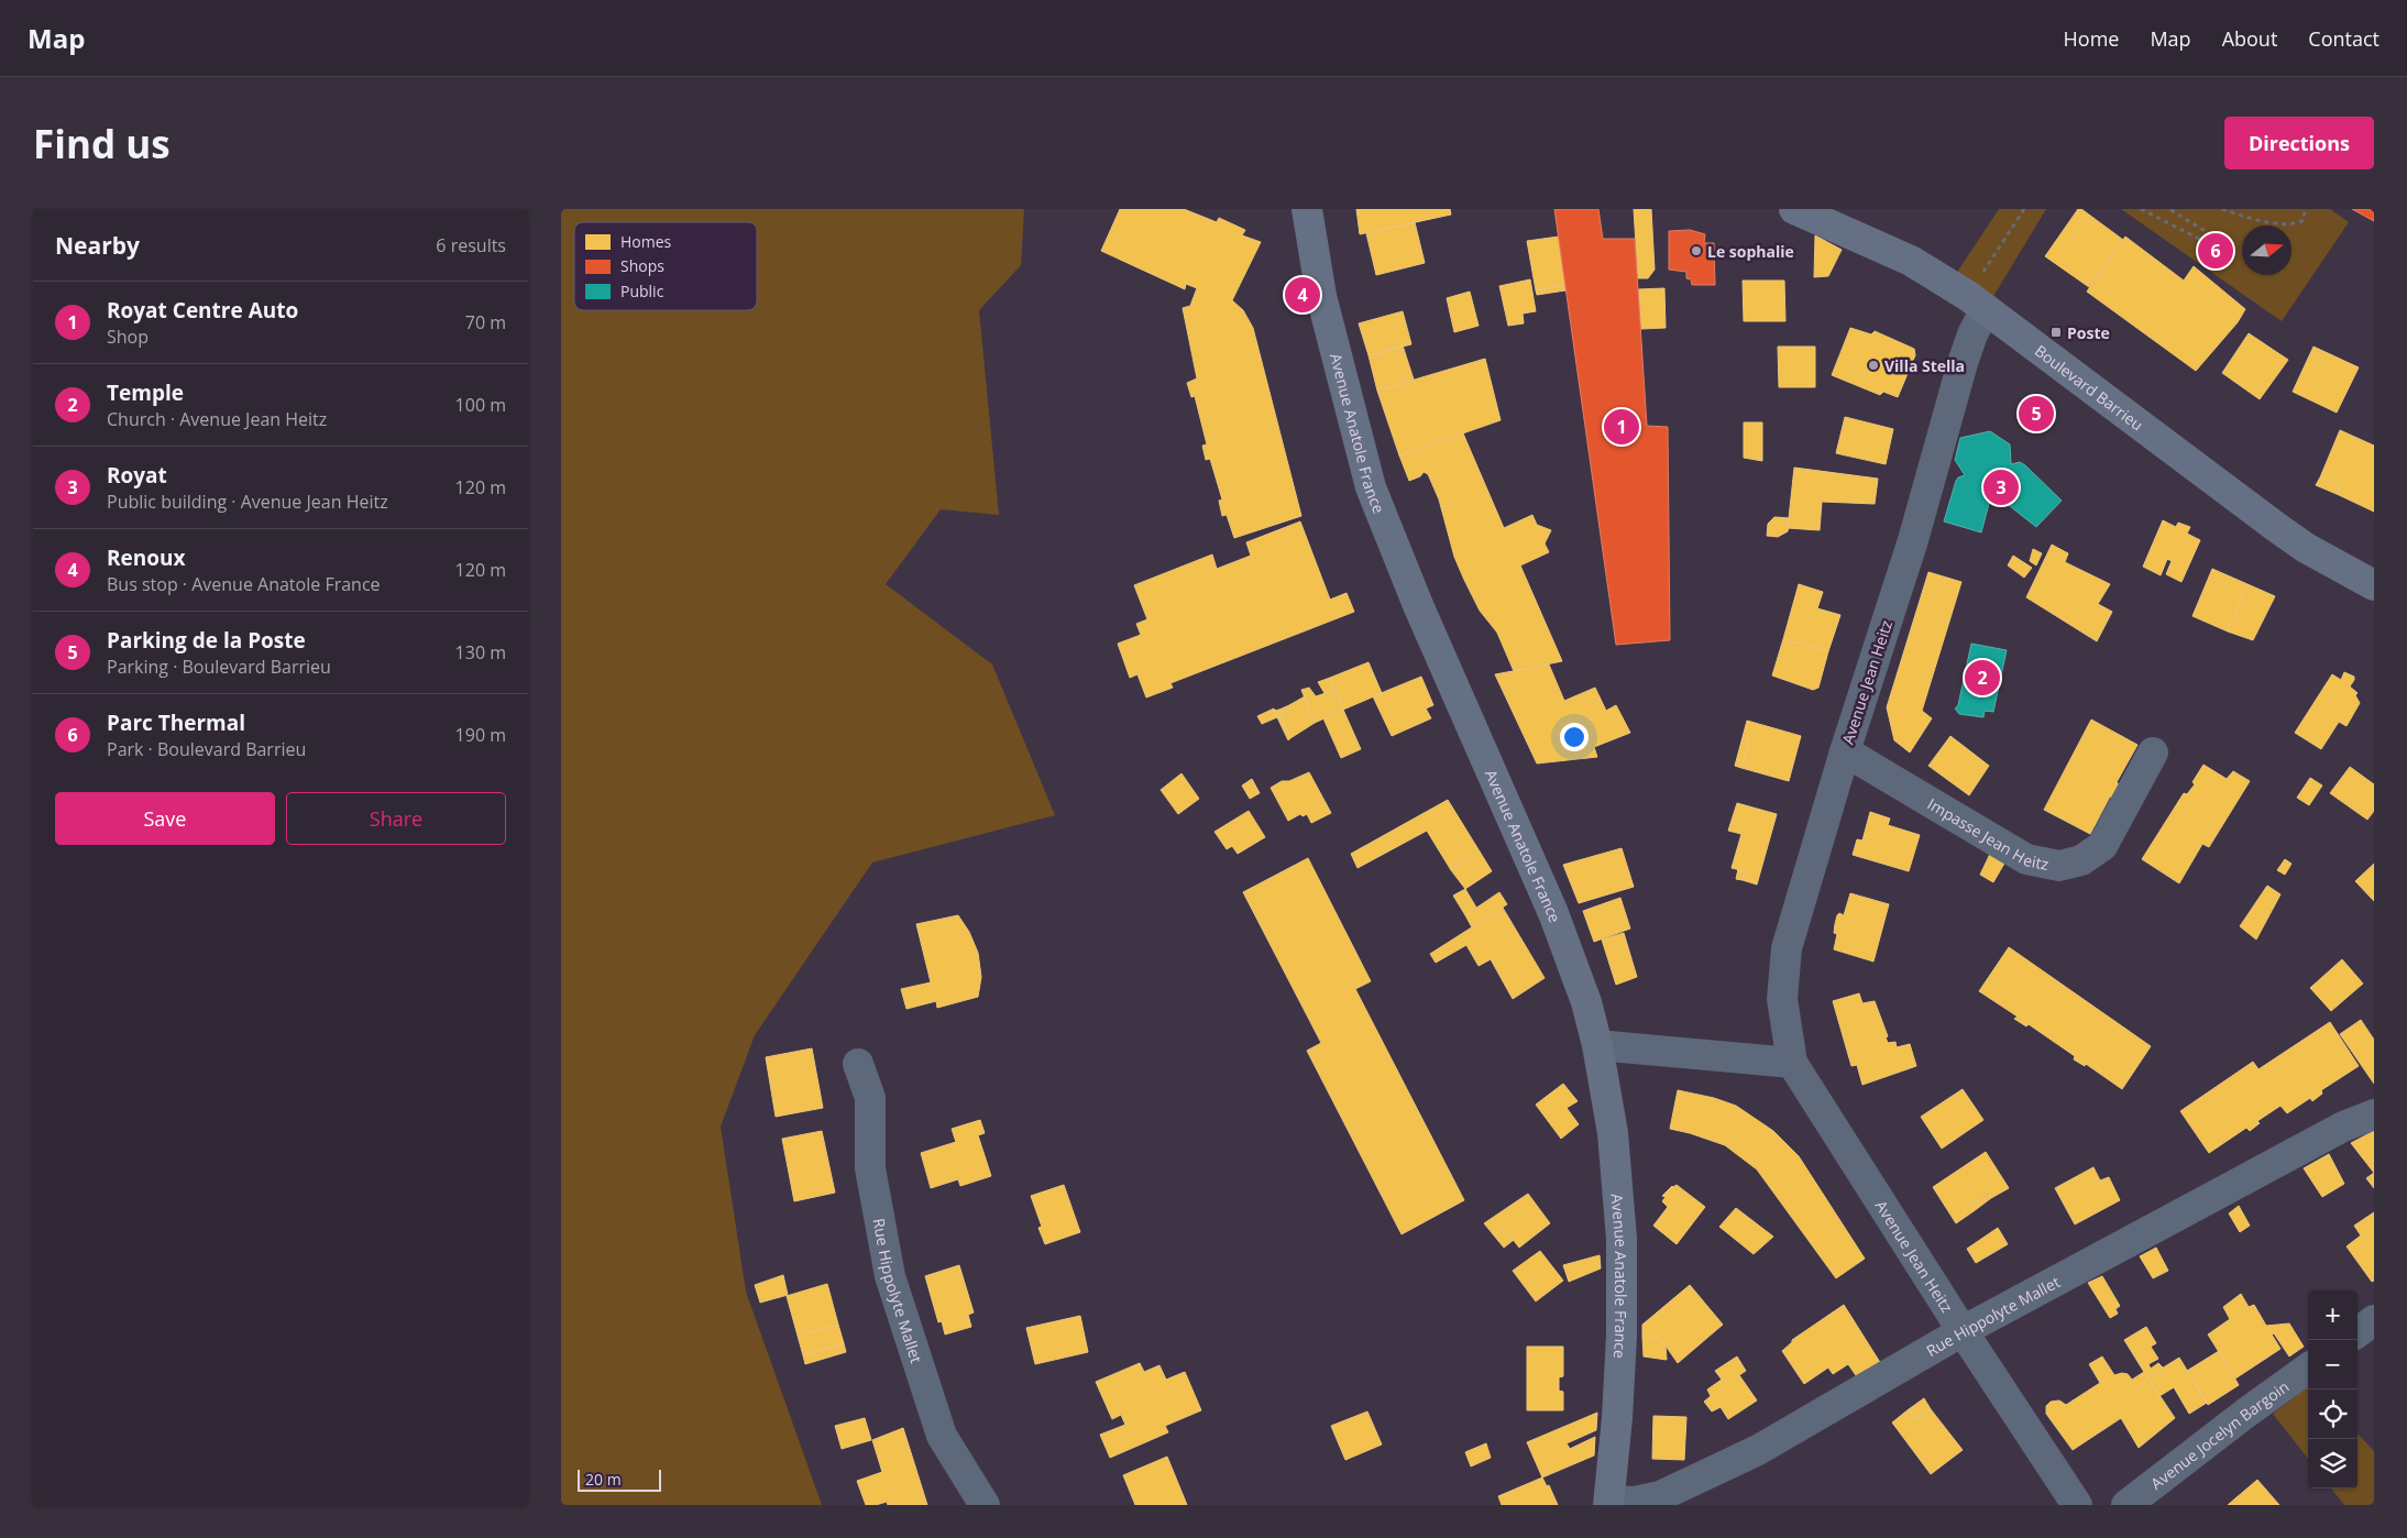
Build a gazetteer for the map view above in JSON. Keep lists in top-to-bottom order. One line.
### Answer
{"streets":{"main road":["Boulevard Barrieu","Avenue Anatole France"],"street":["Avenue Jean Heitz","Impasse Jean Heitz","Rue Hippolyte Mallet","Avenue Jocelyn Bargoin"]},"crossings":[["Boulevard Barrieu","Avenue Jean Heitz"],["Avenue Anatole France","Rue Hippolyte Mallet"],["Avenue Jean Heitz","Impasse Jean Heitz"],["Avenue Jean Heitz","Rue Hippolyte Mallet"]],"places":{"other":["Le sophalie","Villa Stella"],"transit":["Poste"]},"legend":["Homes","Shops","Public"],"scale_bar":"20 m","north":"right","page":{"header":"Map","nav":["Home","Map","About","Contact"],"buttons":["Directions",["Save","Share"]],"title":"Find us","heading":["Nearby","6 results"],"pins":["6","4","5","1","3","2"],"list":[{"mark":"1","name":"Royat Centre Auto","note":"Shop","value":"70 m"},{"mark":"2","name":"Temple","note":"Church · Avenue Jean Heitz","value":"100 m"},{"mark":"3","name":"Royat","note":"Public building · Avenue Jean Heitz","value":"120 m"},{"mark":"4","name":"Renoux","note":"Bus stop · Avenue Anatole France","value":"120 m"},{"mark":"5","name":"Parking de la Poste","note":"Parking · Boulevard Barrieu","value":"130 m"},{"mark":"6","name":"Parc Thermal","note":"Park · Boulevard Barrieu","value":"190 m"}],"map_buttons":["+","−"],"scale":"20 m"}}
